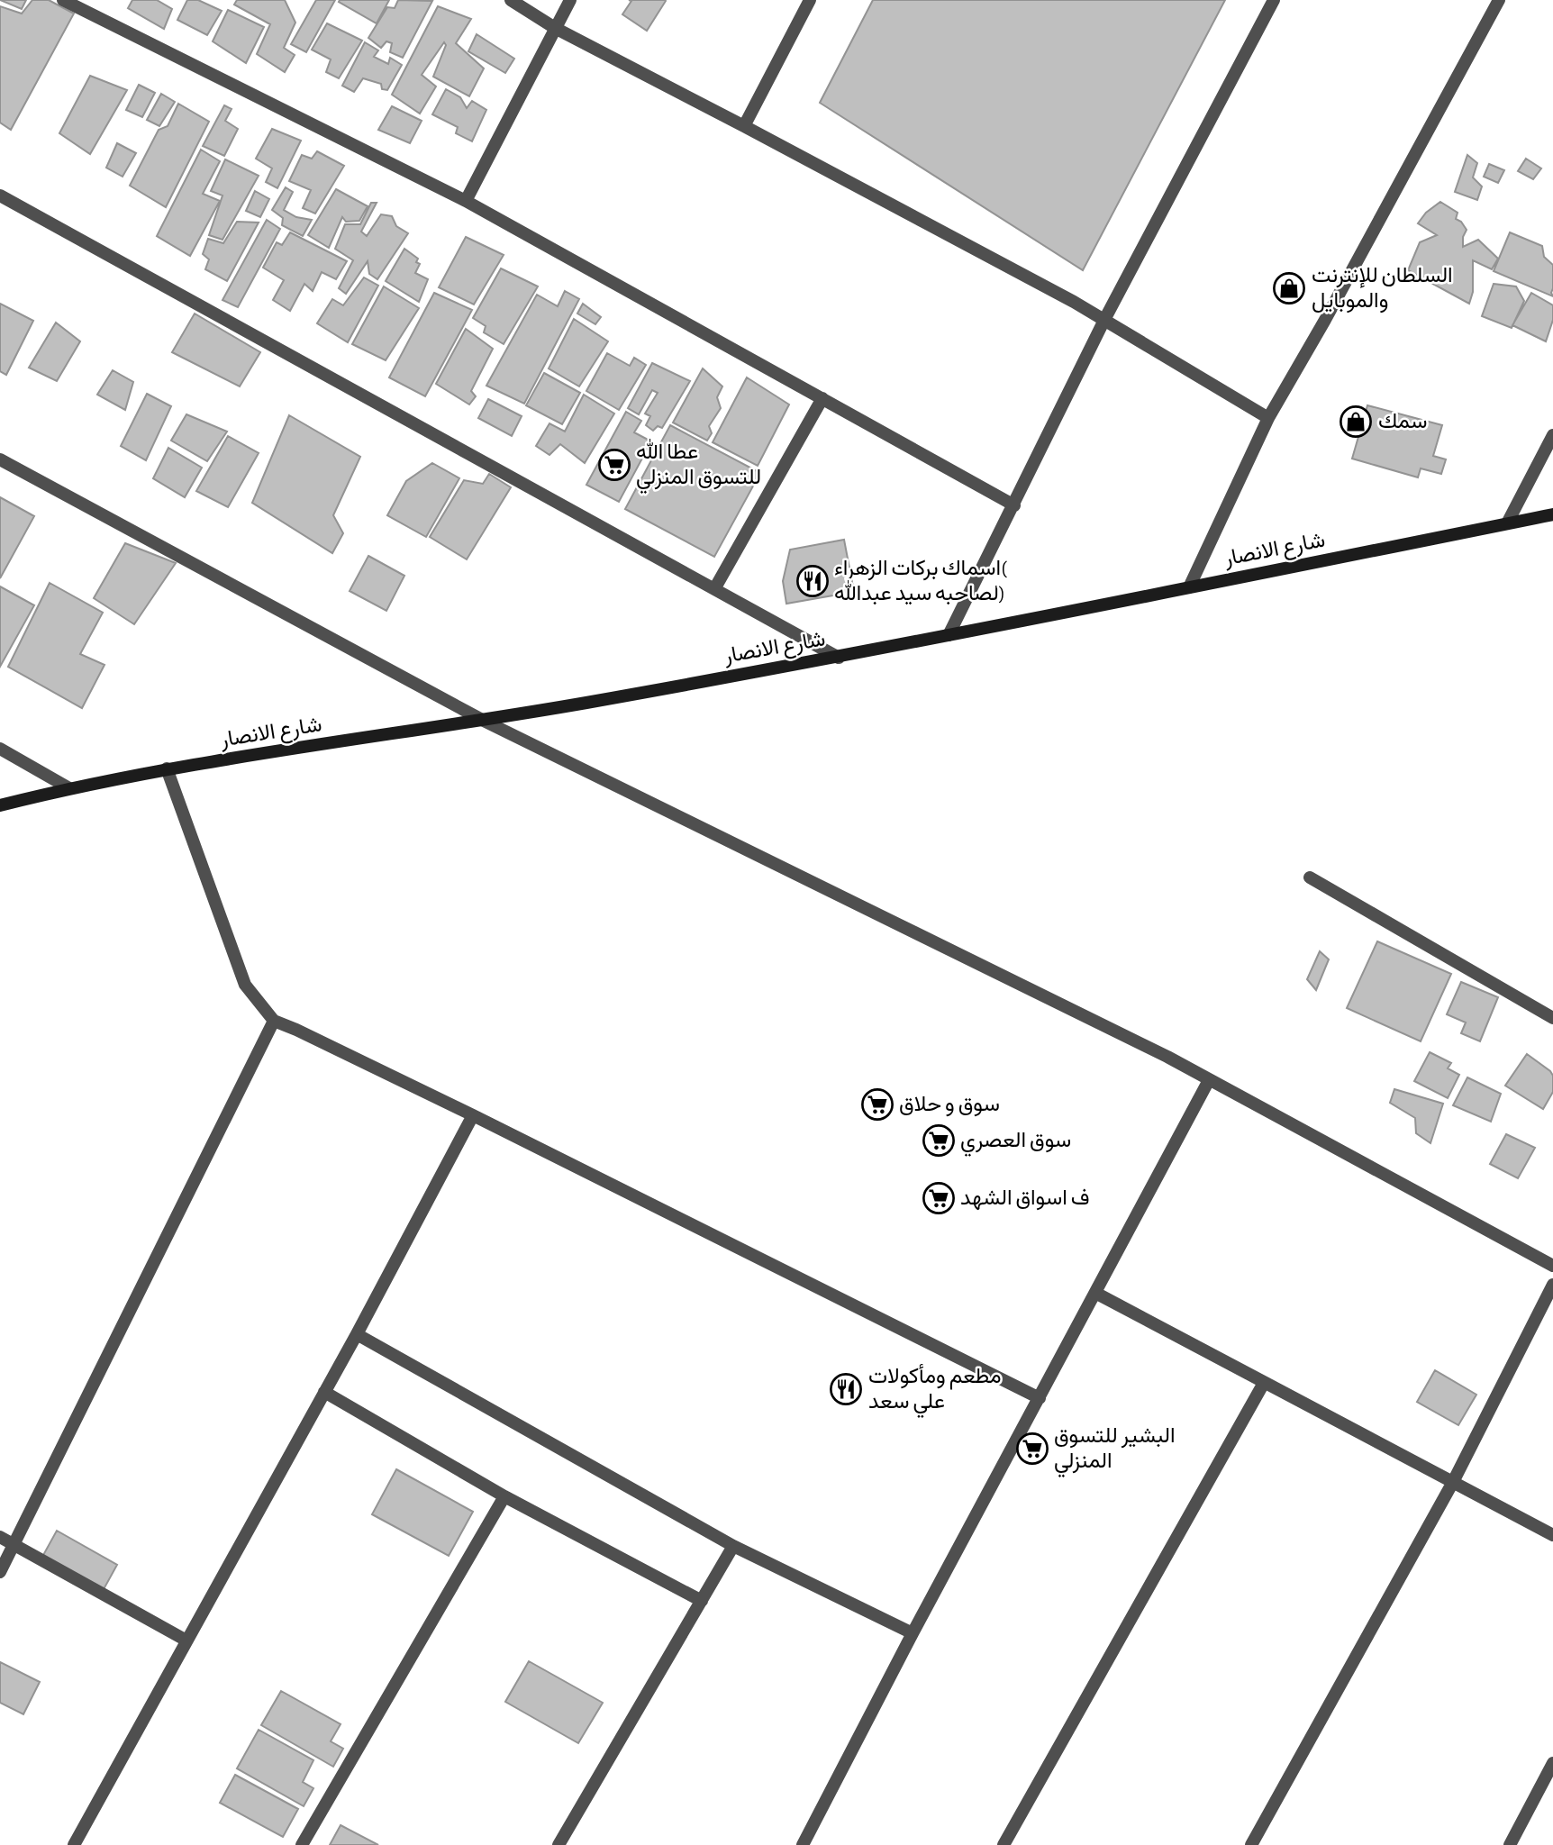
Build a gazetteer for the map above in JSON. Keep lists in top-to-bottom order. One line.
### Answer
{"streets":{"street":["شارع الانصار"]},"places":{"shop":["السلطان للإنترنت والموبايل","سمك"],"supermarket":["عطا الله للتسوق المنزلي","سوق و حلاق","سوق العصري","ف اسواق الشهد","البشير للتسوق المنزلي"],"restaurant":["اسماك بركات الزهراء( لصاحبه سيد عبدالله)","مطعم ومأكولات علي سعد"]}}
